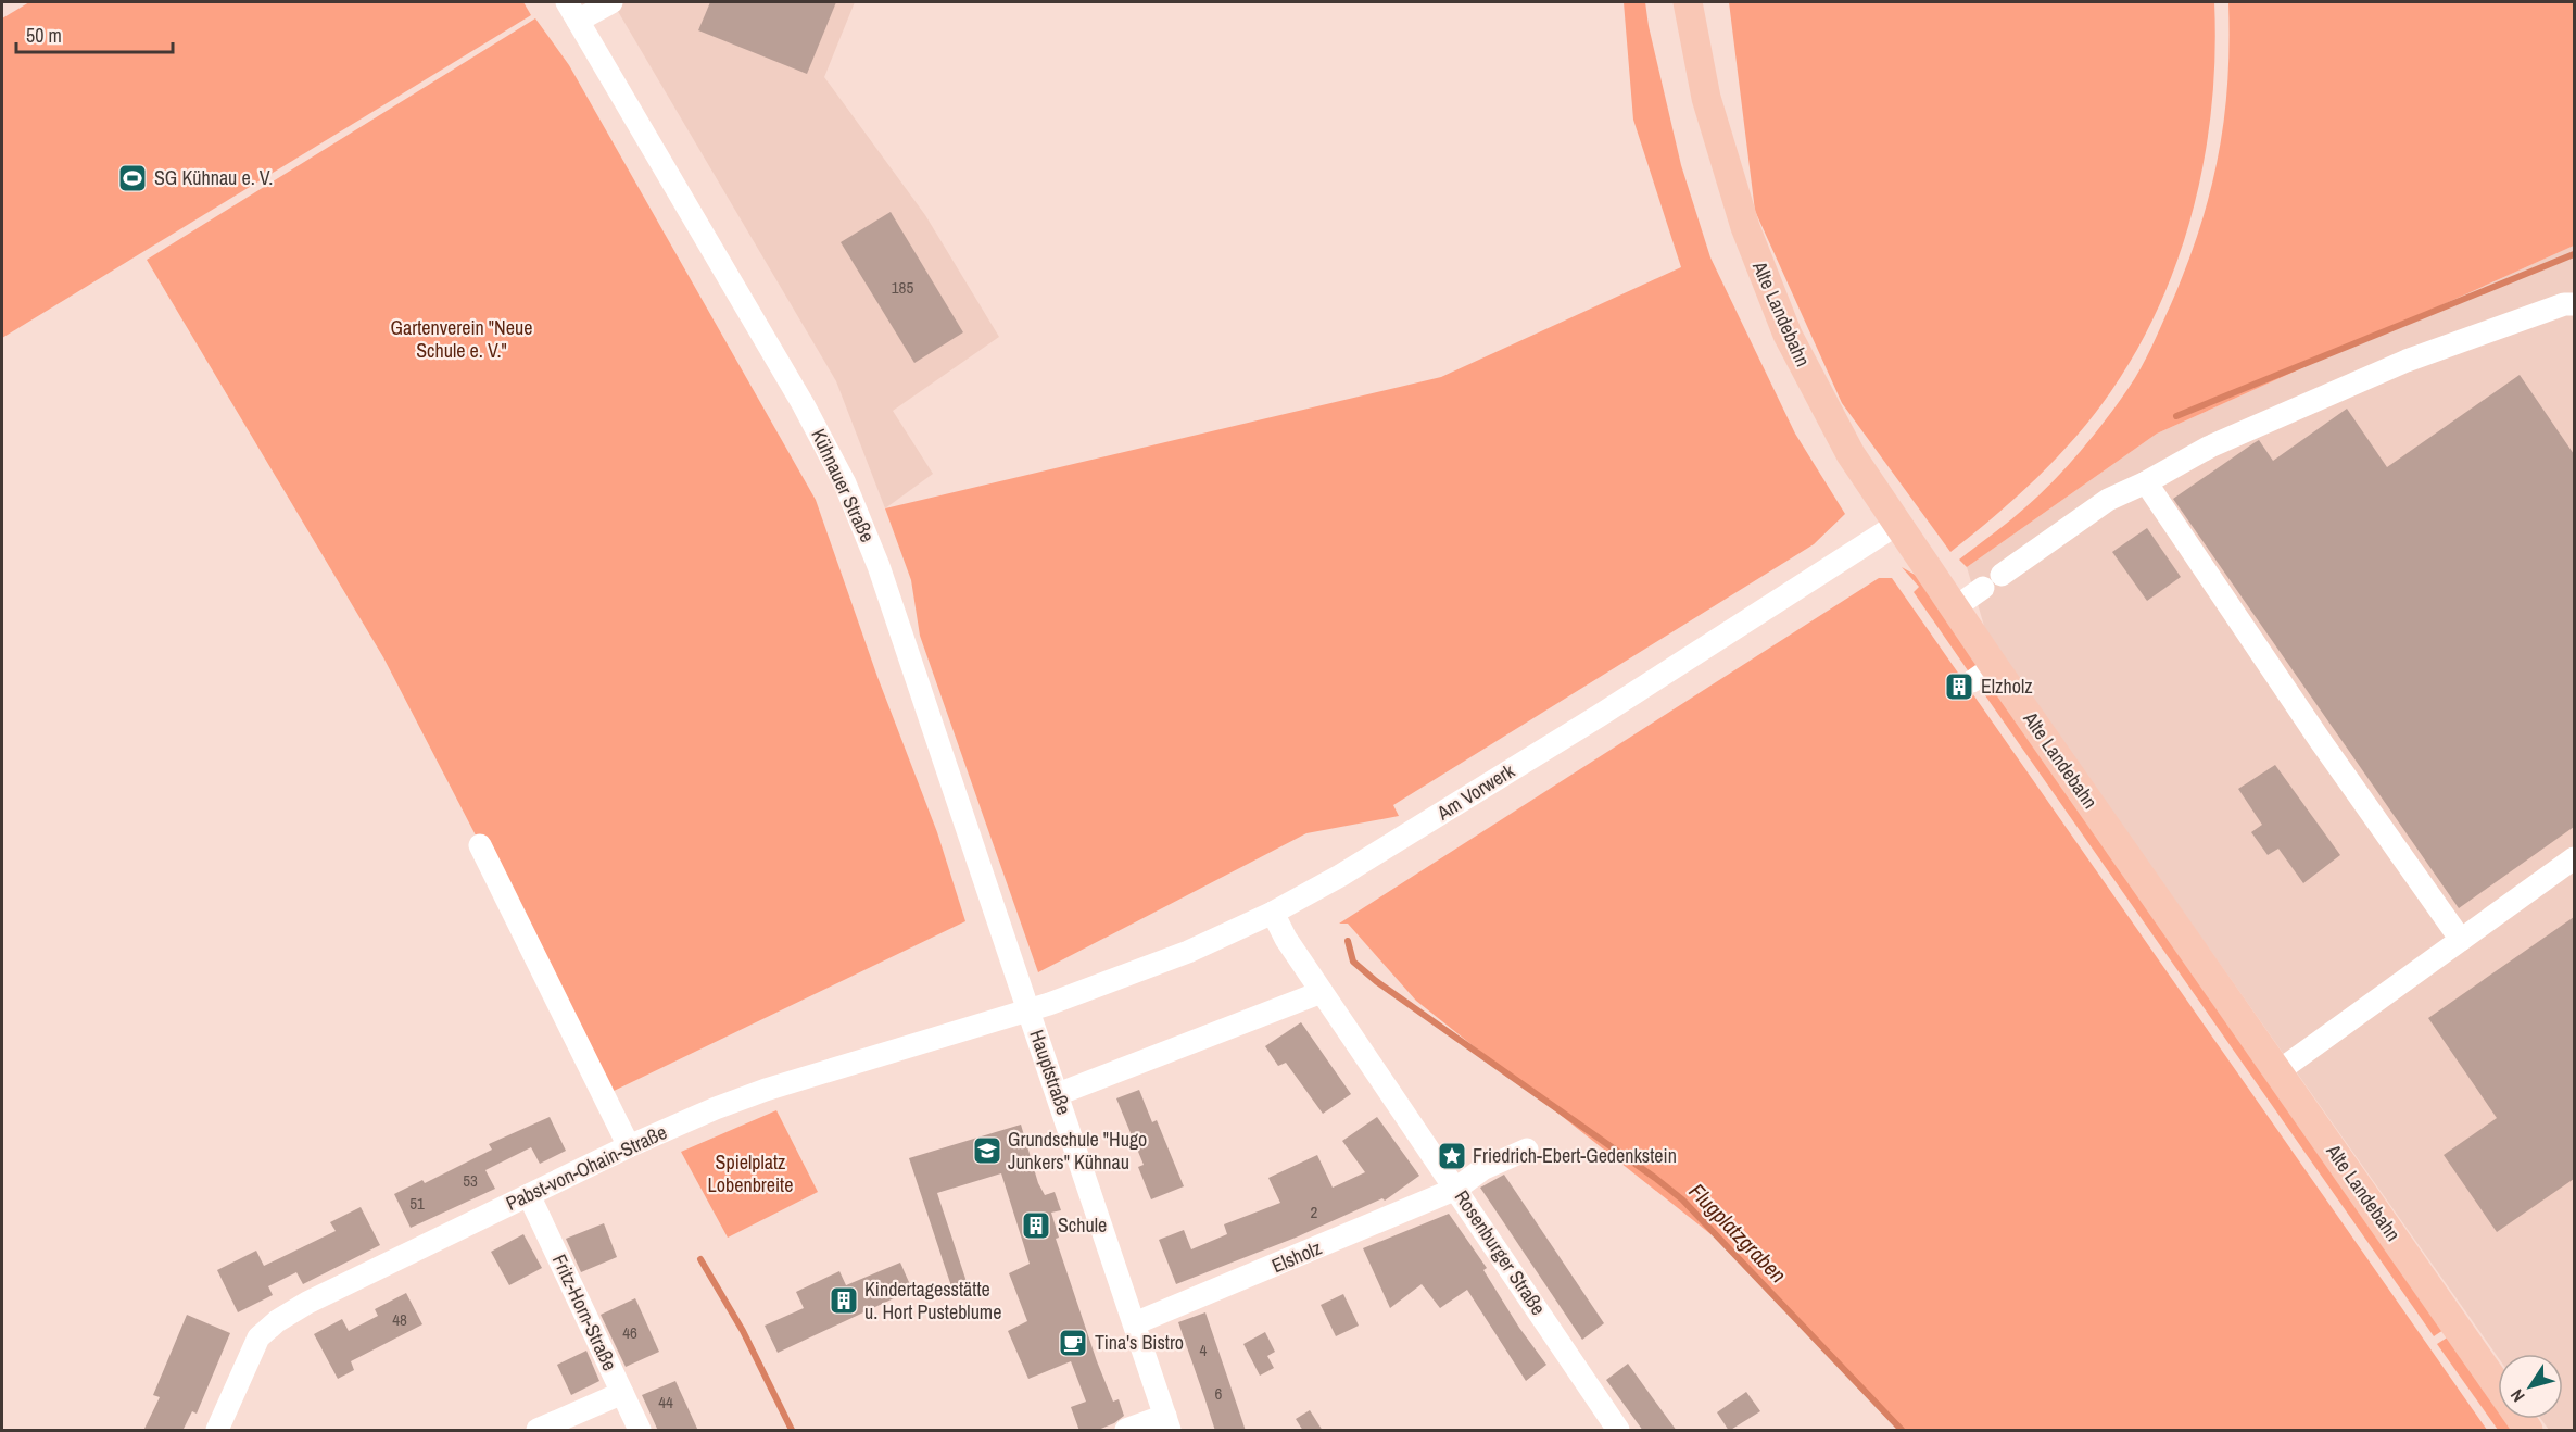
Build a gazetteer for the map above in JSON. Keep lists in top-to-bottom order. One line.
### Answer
{"streets":{"main road":["Alte Landebahn"],"street":["Kühnauer Straße","Am Vorwerk","Hauptstraße","Pabst-von-Ohain-Straße","Rosenburger Straße","Elsholz","Fritz-Horn-Straße"]},"crossings":[["Alte Landebahn","Am Vorwerk"],["Kühnauer Straße","Am Vorwerk"],["Kühnauer Straße","Hauptstraße"],["Kühnauer Straße","Pabst-von-Ohain-Straße"],["Am Vorwerk","Hauptstraße"],["Am Vorwerk","Pabst-von-Ohain-Straße"],["Am Vorwerk","Rosenburger Straße"],["Hauptstraße","Pabst-von-Ohain-Straße"],["Hauptstraße","Elsholz"],["Pabst-von-Ohain-Straße","Fritz-Horn-Straße"],["Rosenburger Straße","Elsholz"]],"water":["Flugplatzgraben"],"parks":["Gartenverein \"Neue Schule e. V.\"","Spielplatz Lobenbreite"],"places":{"sports":["SG Kühnau e. V."],"building":["Elzholz","Schule","Kindertagesstätte u. Hort Pusteblume"],"school or university":["Grundschule \"Hugo Junkers\" Kühnau"],"place":["Friedrich-Ebert-Gedenkstein"],"cafe":["Tina's Bistro"]},"house_numbers":["185","53","51","2","48","46","4","6","44"],"scale_bar":"50 m","north":"bottom left"}
